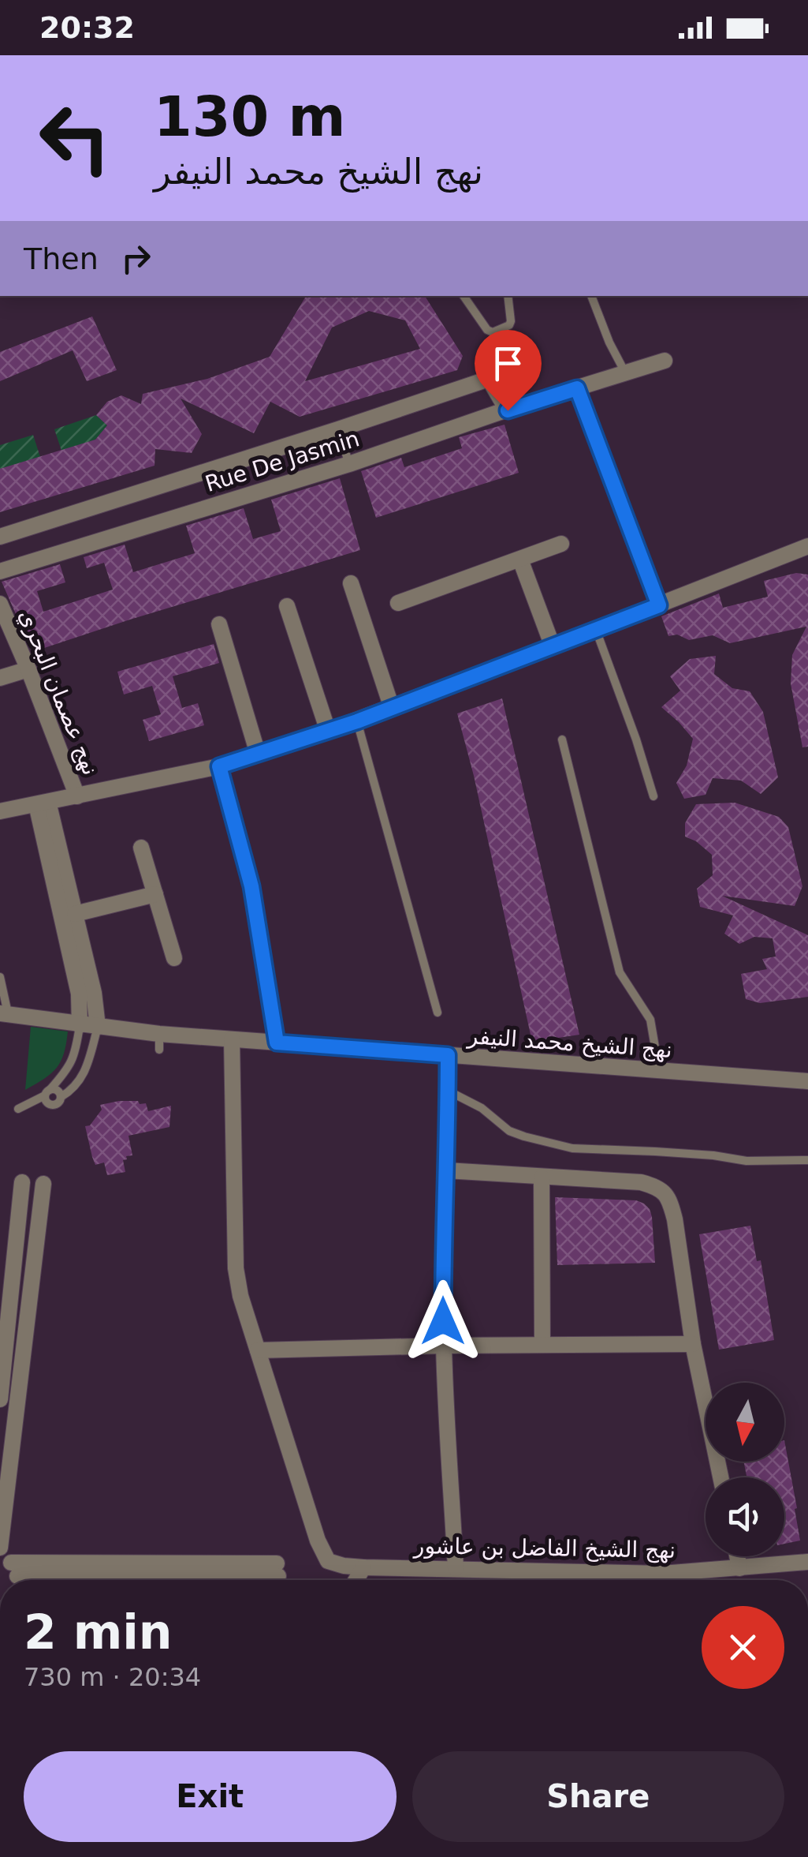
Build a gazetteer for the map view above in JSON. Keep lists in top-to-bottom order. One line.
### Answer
{"streets":{"street":["Rue De Jasmin","نهج عصمان البحري","نهج الشيخ محمد النيفر","نهج الشيخ الفاضل بن عاشور"]},"north":"bottom","page":{"status":"20:32","turn":["130 m","نهج الشيخ محمد النيفر"],"then":"Then","heading":["2 min","730 m · 20:34"],"buttons":["Exit","Share"]}}
